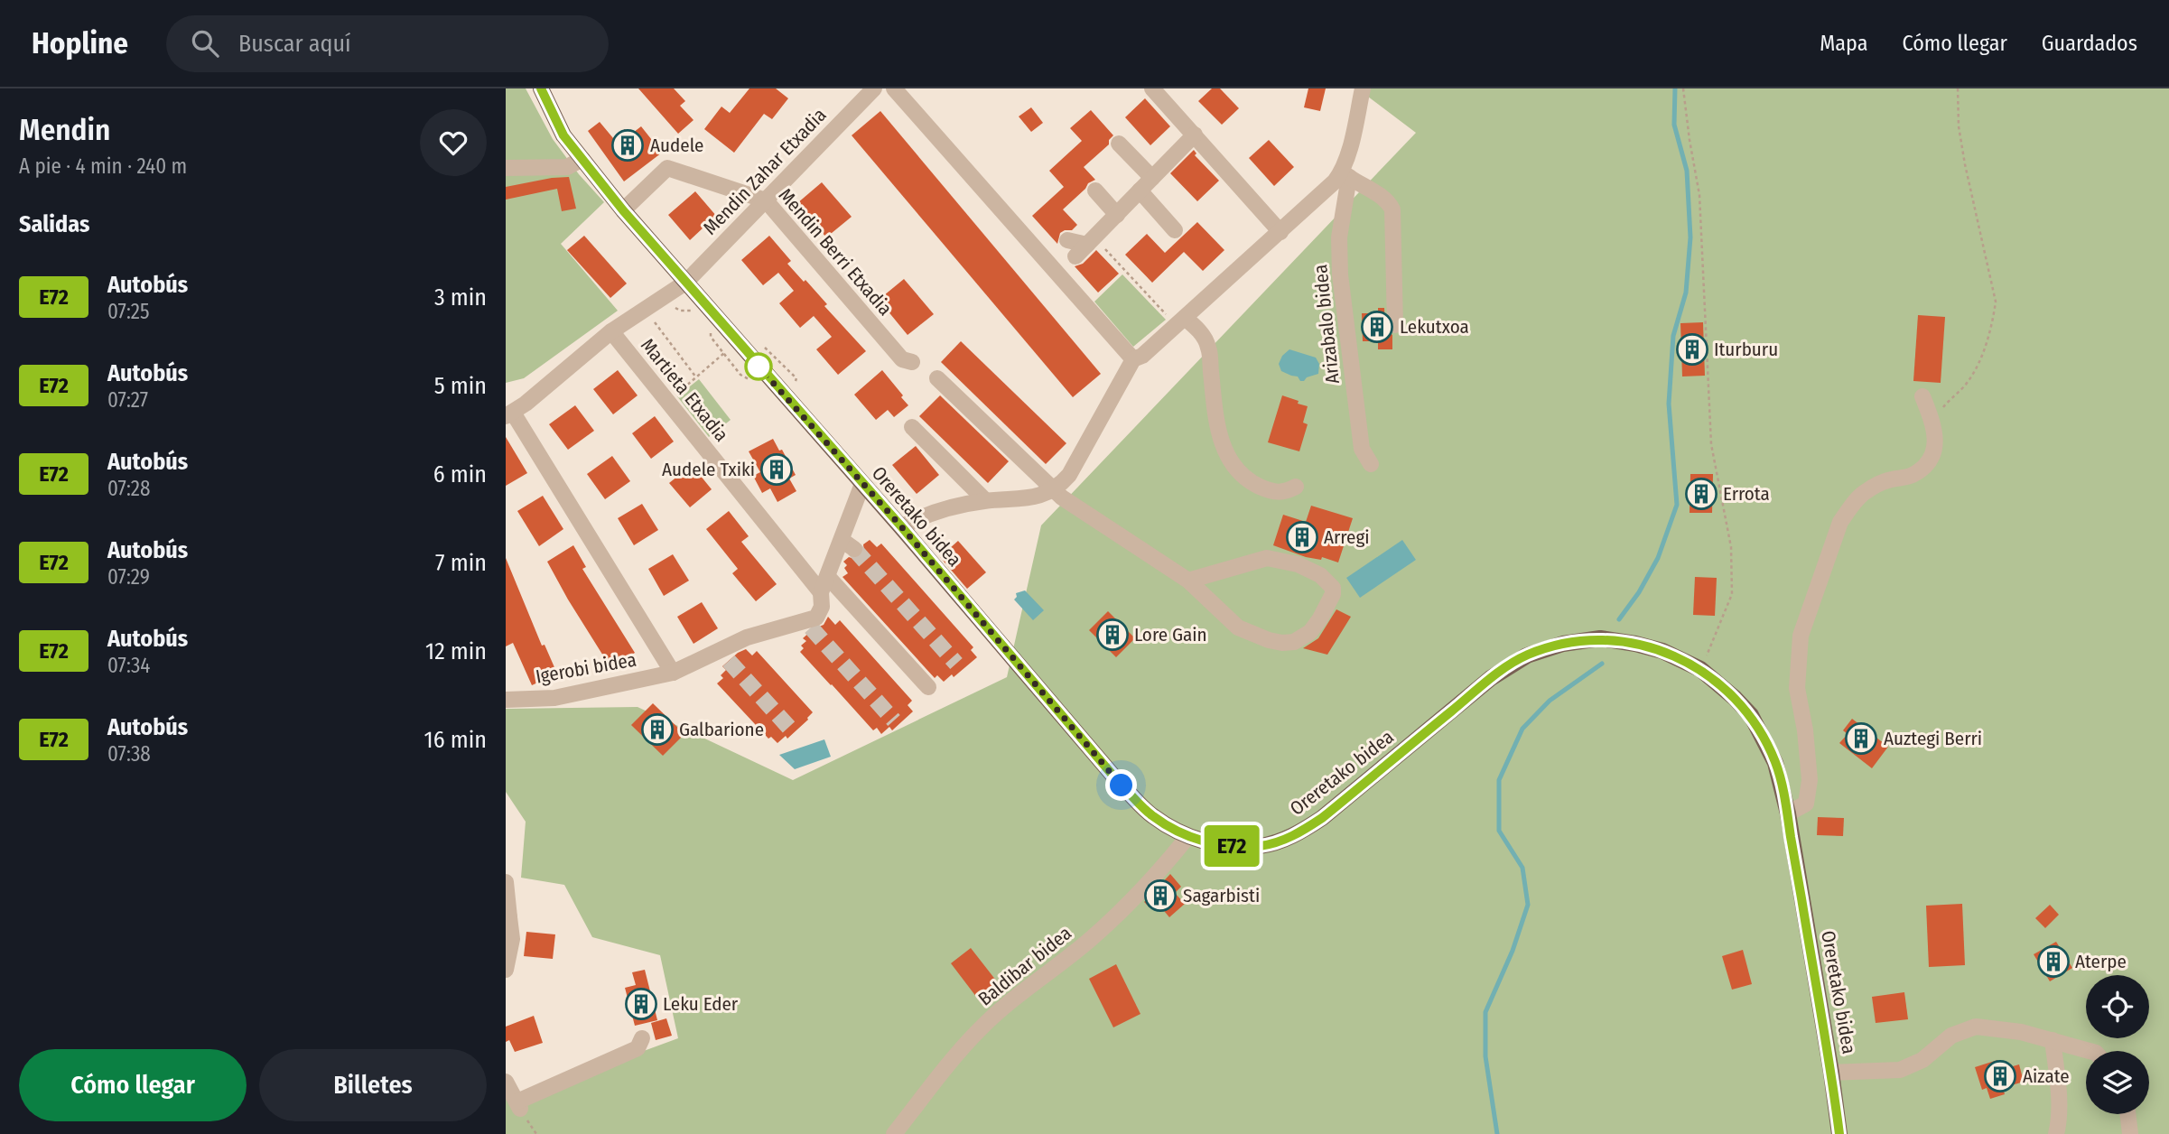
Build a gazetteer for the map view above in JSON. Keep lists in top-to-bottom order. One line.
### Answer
{"streets":{"main road":["Oreretako bidea"],"street":["Mendin Zahar Etxadia","Mendin Berri Etxadia","Arizabalo bidea","Martieta Etxadia","Igerobi bidea","Baldibar bidea"]},"crossings":[["Mendin Zahar Etxadia","Mendin Berri Etxadia"],["Mendin Zahar Etxadia","Martieta Etxadia"],["Mendin Zahar Etxadia","Oreretako bidea"],["Mendin Berri Etxadia","Oreretako bidea"],["Arizabalo bidea","Oreretako bidea"],["Martieta Etxadia","Oreretako bidea"],["Martieta Etxadia","Igerobi bidea"],["Oreretako bidea","Baldibar bidea"]],"places":{"building":["Audele","Lekutxoa","Iturburu","Audele Txiki","Errota","Arregi","Lore Gain","Galbarione","Auztegi Berri","Sagarbisti","Aterpe","Leku Eder","Aizate"]},"lines":["bus line E72"],"page":{"header":"Hopline","search":"Buscar aquí","nav":["Mapa","Cómo llegar","Guardados"],"heading":[["Mendin","A pie · 4 min · 240 m"],"Salidas"],"on_map":"E72","list":[{"mark":"E72","name":"Autobús","note":"07:25","value":"3 min"},{"mark":"E72","name":"Autobús","note":"07:27","value":"5 min"},{"mark":"E72","name":"Autobús","note":"07:28","value":"6 min"},{"mark":"E72","name":"Autobús","note":"07:29","value":"7 min"},{"mark":"E72","name":"Autobús","note":"07:34","value":"12 min"},{"mark":"E72","name":"Autobús","note":"07:38","value":"16 min"}],"buttons":["Cómo llegar","Billetes"]}}
